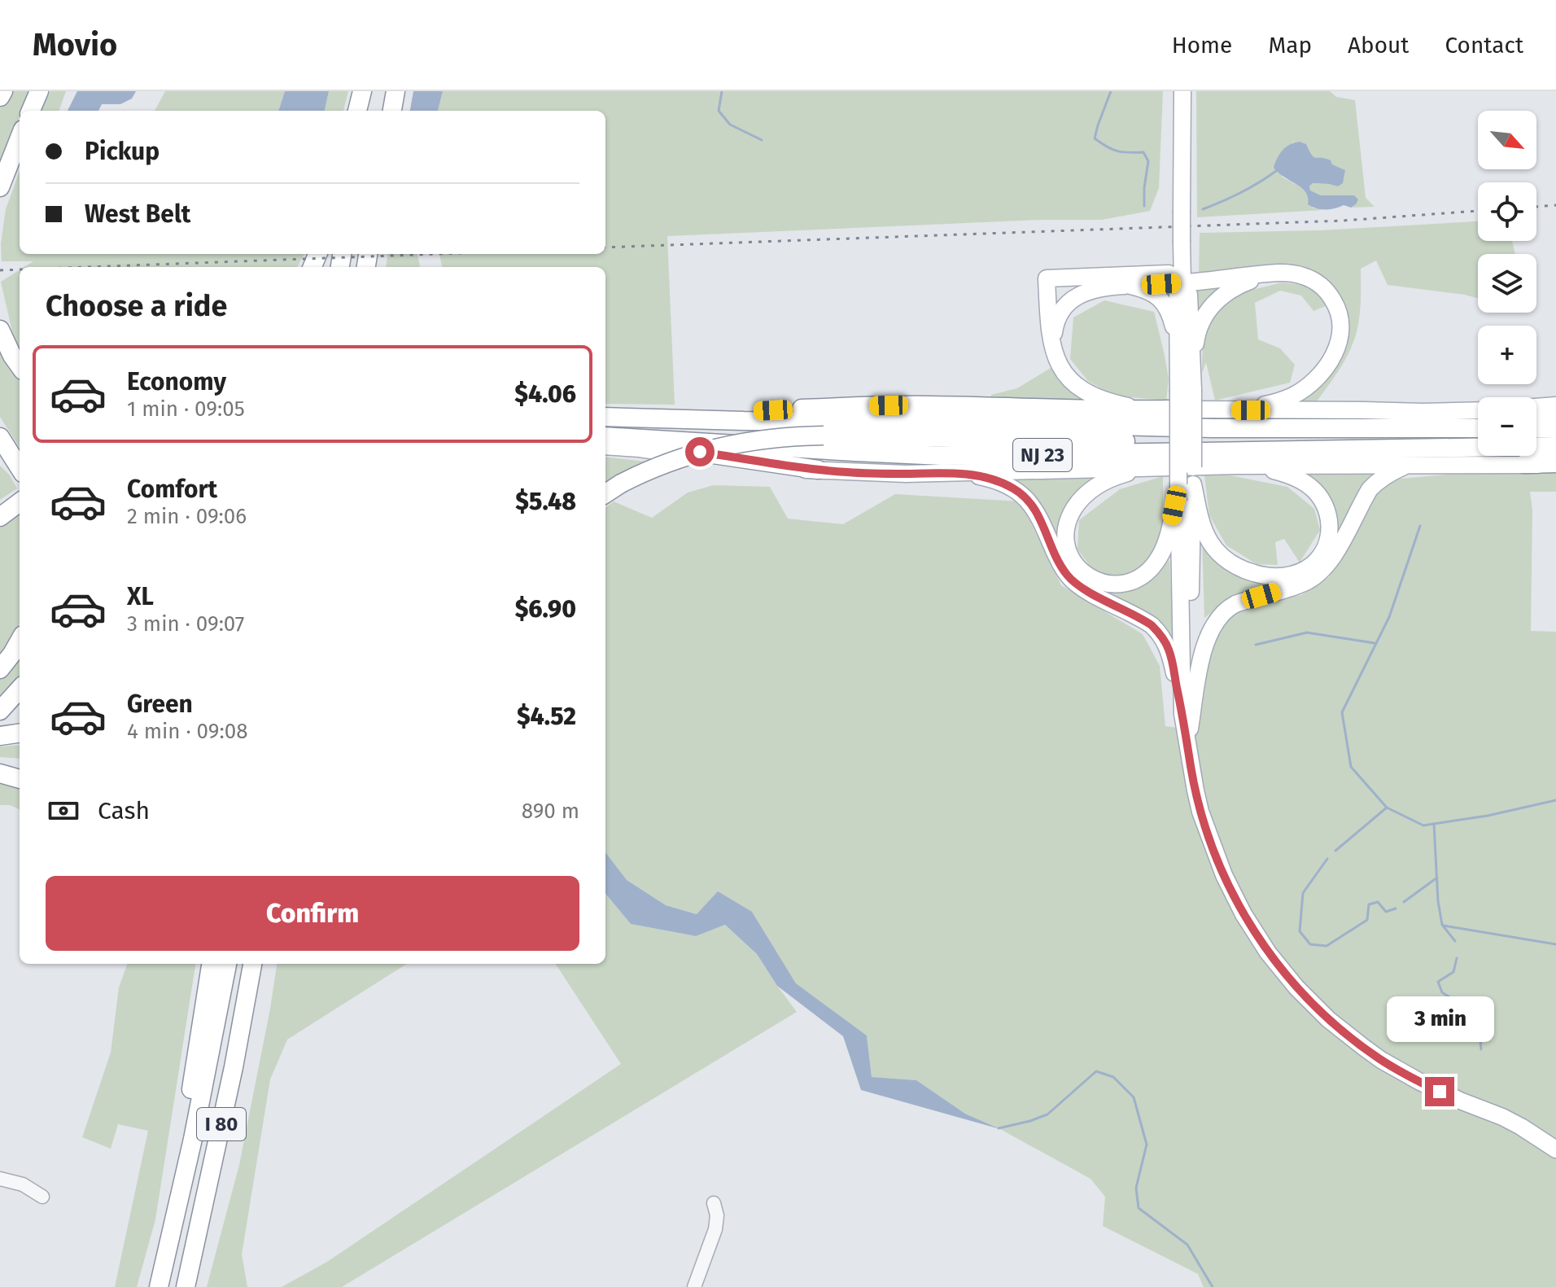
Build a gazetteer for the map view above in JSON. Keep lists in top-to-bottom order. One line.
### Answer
{"streets":{"highway":["NJ 23","I 80"]},"north":"bottom right","page":{"header":"Movio","nav":["Home","Map","About","Contact"],"map_buttons":["+","−"],"banner":["Pickup","West Belt"],"heading":"Choose a ride","list":[{"name":"Economy","note":"1 min · 09:05","value":"$4.06"},{"name":"Comfort","note":"2 min · 09:06","value":"$5.48"},{"name":"XL","note":"3 min · 09:07","value":"$6.90"},{"name":"Green","note":"4 min · 09:08","value":"$4.52"}],"pay":["Cash","890 m"],"buttons":"Confirm","bubble":"3 min"}}
